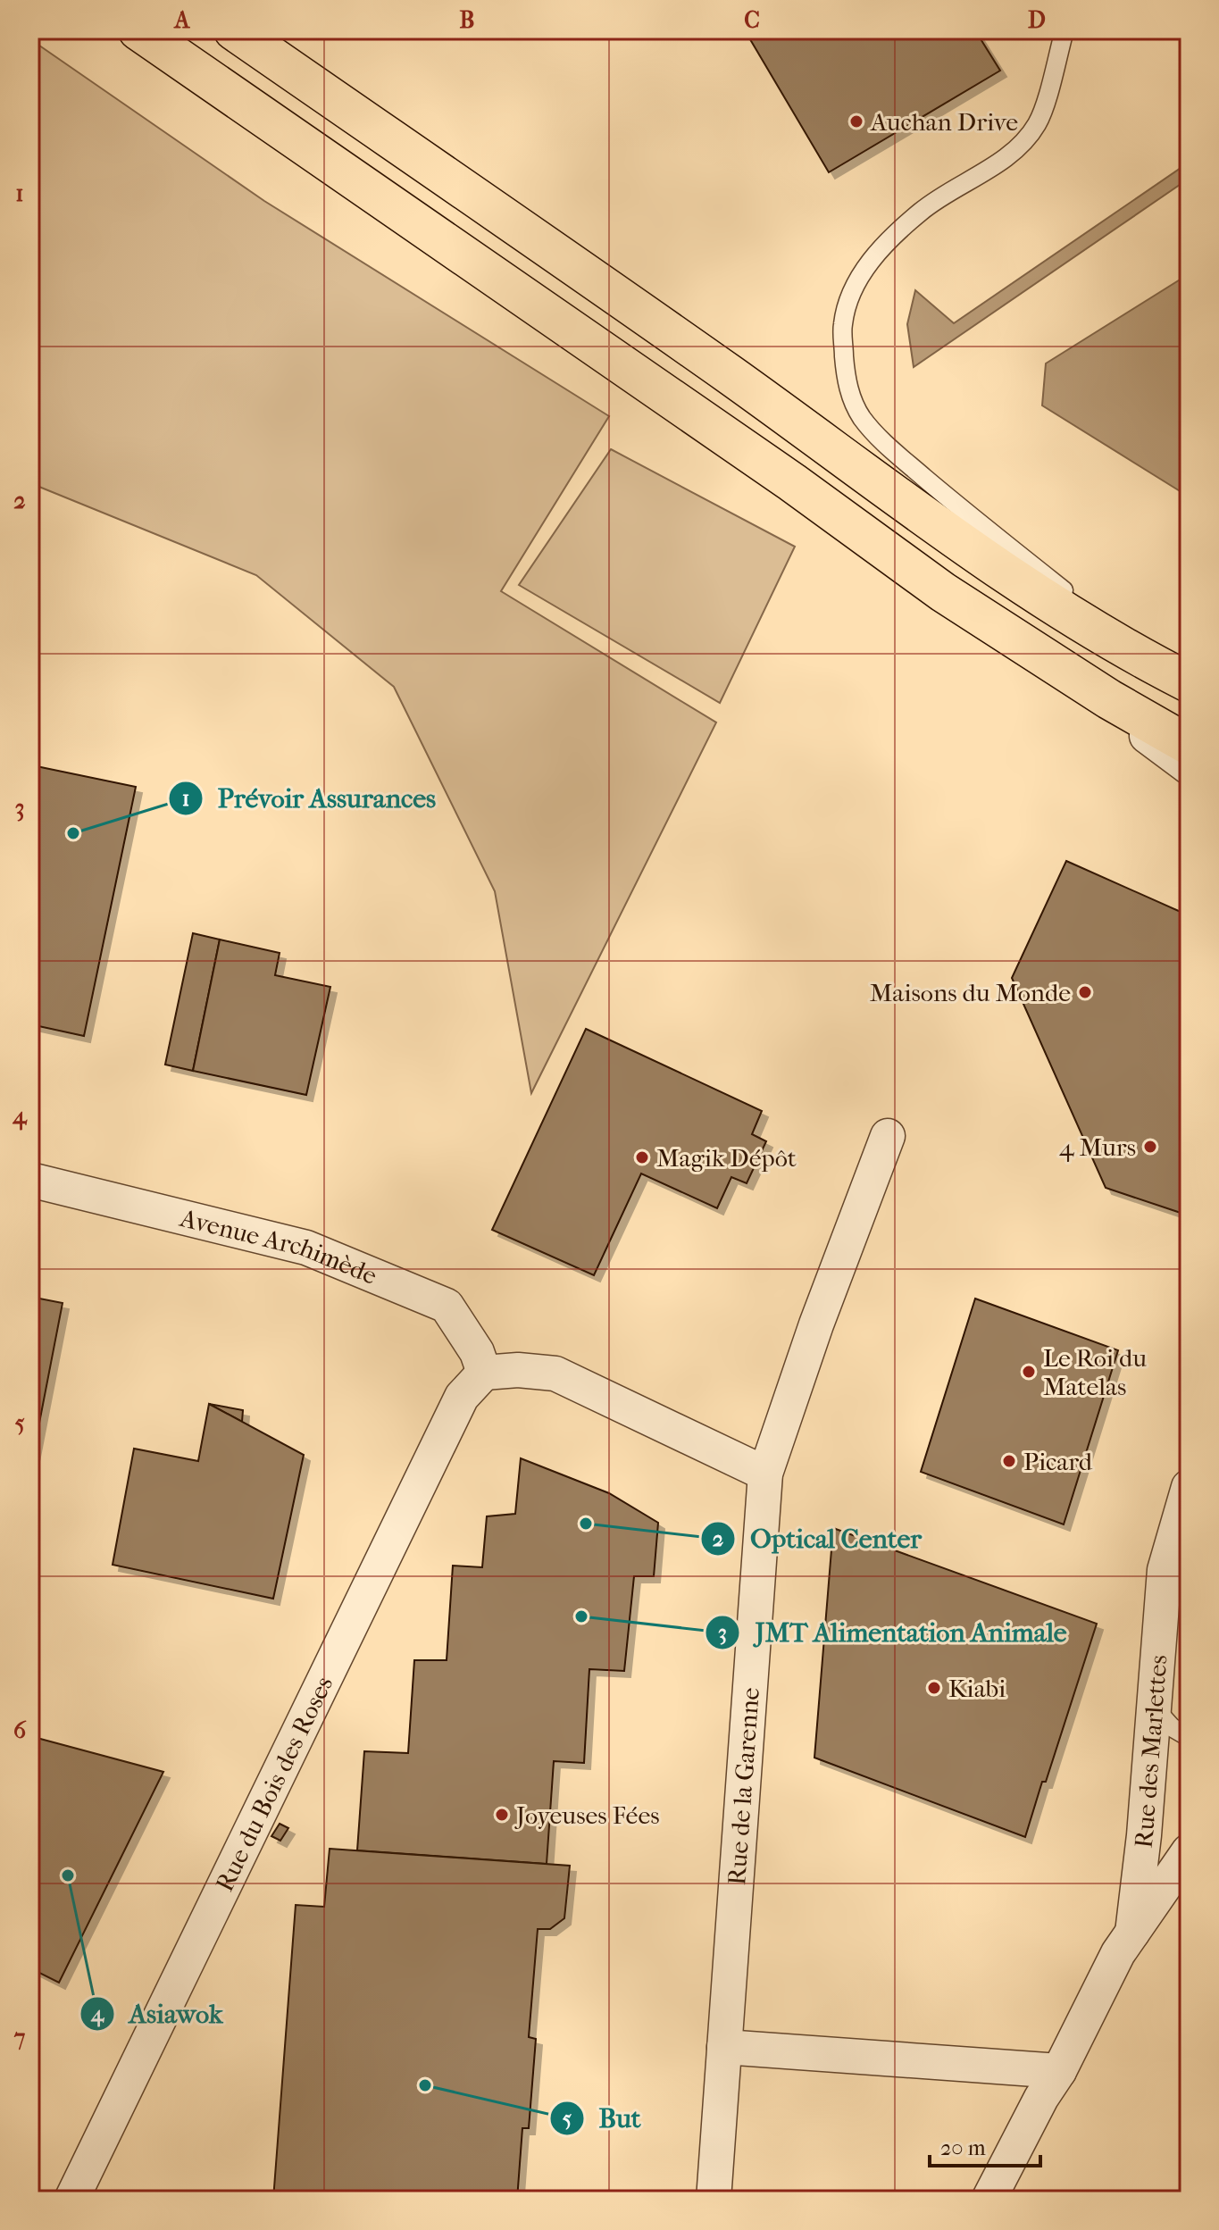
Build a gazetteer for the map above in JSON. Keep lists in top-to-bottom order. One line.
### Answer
{"streets":{"street":["Avenue Archimède","Rue des Marlettes","Rue du Bois des Roses","Rue de la Garenne"]},"crossings":[["Avenue Archimède","Rue du Bois des Roses"]],"places":["Auchan Drive","Prévoir Assurances","Maisons du Monde","4 Murs","Magik Dépôt","Le Roi du Matelas","Picard","Optical Center","JMT Alimentation Animale","Kiabi","Joyeuses Fées","Asiawok","But"],"scale_bar":"20 m","grid":{"columns":["A","B","C","D"],"rows":["1","2","3","4","5","6","7"]}}
